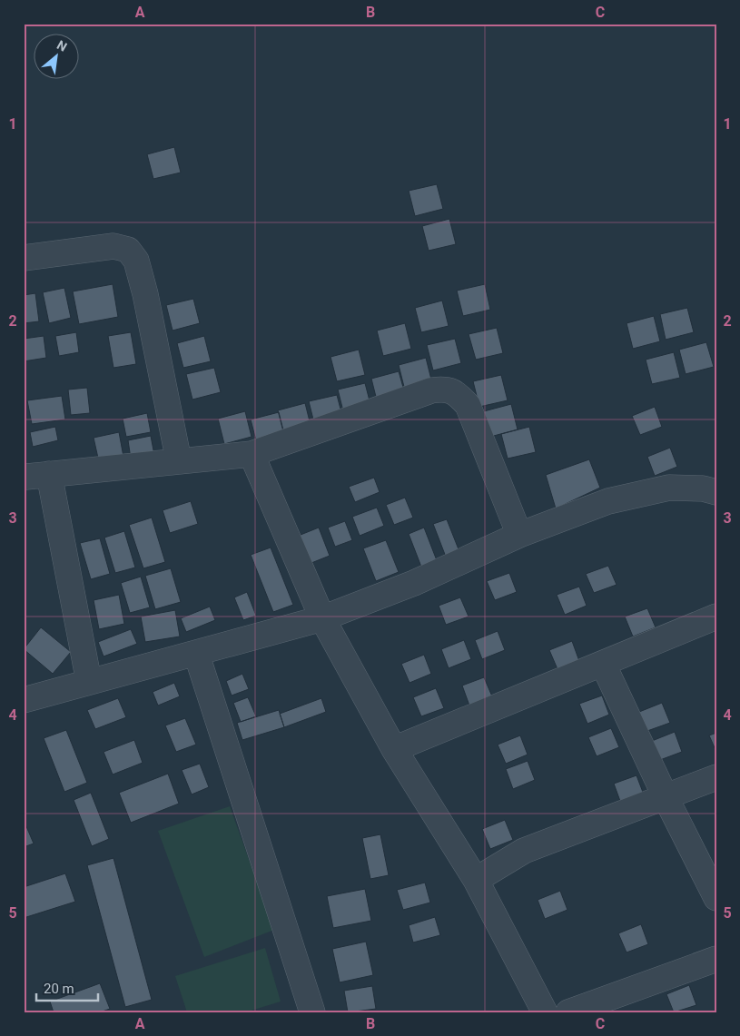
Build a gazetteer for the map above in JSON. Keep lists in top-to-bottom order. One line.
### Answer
{"scale_bar":"20 m","north":"top right","grid":{"columns":["A","B","C"],"rows":["1","2","3","4","5"]}}
